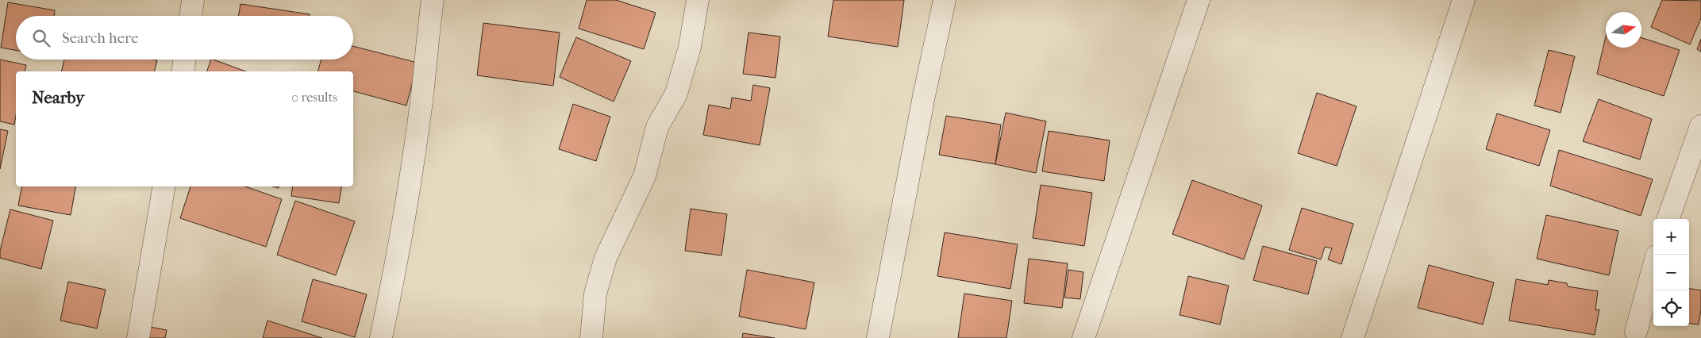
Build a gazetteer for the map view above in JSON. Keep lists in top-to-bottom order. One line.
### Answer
{"north":"right","page":{"search":"Search here","heading":["Nearby","0 results"],"map_buttons":["+","−"]}}
